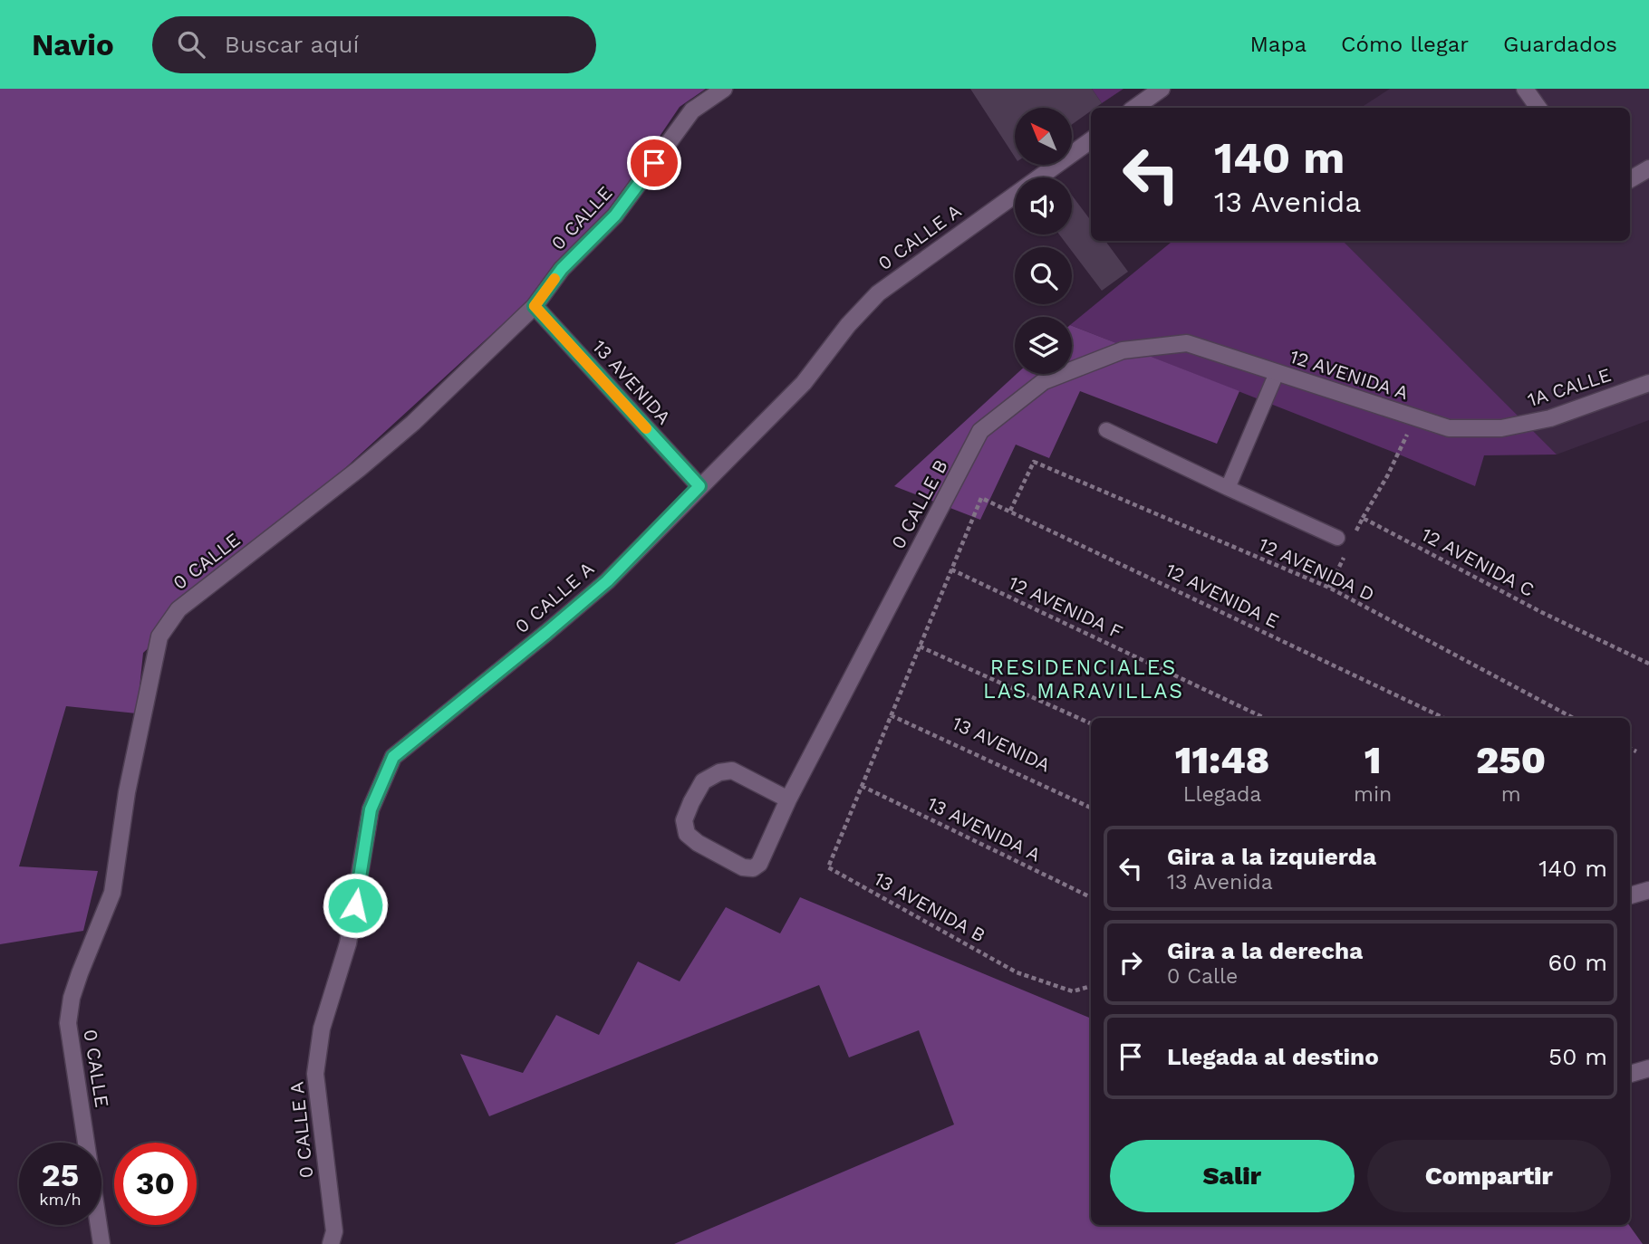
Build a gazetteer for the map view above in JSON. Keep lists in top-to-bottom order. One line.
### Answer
{"streets":{"street":["0 CALLE","0 CALLE A","12 AVENIDA A","13 AVENIDA","1A CALLE","0 CALLE B"],"path":["12 AVENIDA C","12 AVENIDA D","12 AVENIDA E","12 AVENIDA F","13 AVENIDA A","13 AVENIDA B"]},"crossings":[["0 CALLE","13 AVENIDA"],["0 CALLE A","13 AVENIDA"],["12 AVENIDA A","1A CALLE"],["12 AVENIDA A","0 CALLE B"],["12 AVENIDA D","12 AVENIDA E"],["12 AVENIDA E","12 AVENIDA F"],["13 AVENIDA A","13 AVENIDA B"]],"districts":["RESIDENCIALES LAS MARAVILLAS"],"north":"top left","page":{"header":"Navio","search":"Buscar aquí","nav":["Mapa","Cómo llegar","Guardados"],"turn":["140 m","13 Avenida"],"eta":["11:48","Llegada","1","min","250","m"],"list":[{"name":"Gira a la izquierda","note":"13 Avenida","value":"140 m"},{"name":"Gira a la derecha","note":"0 Calle","value":"60 m"},{"name":"Llegada al destino","value":"50 m"}],"buttons":["Salir","Compartir"],"speed":"25 km/h","limit":"30"}}
